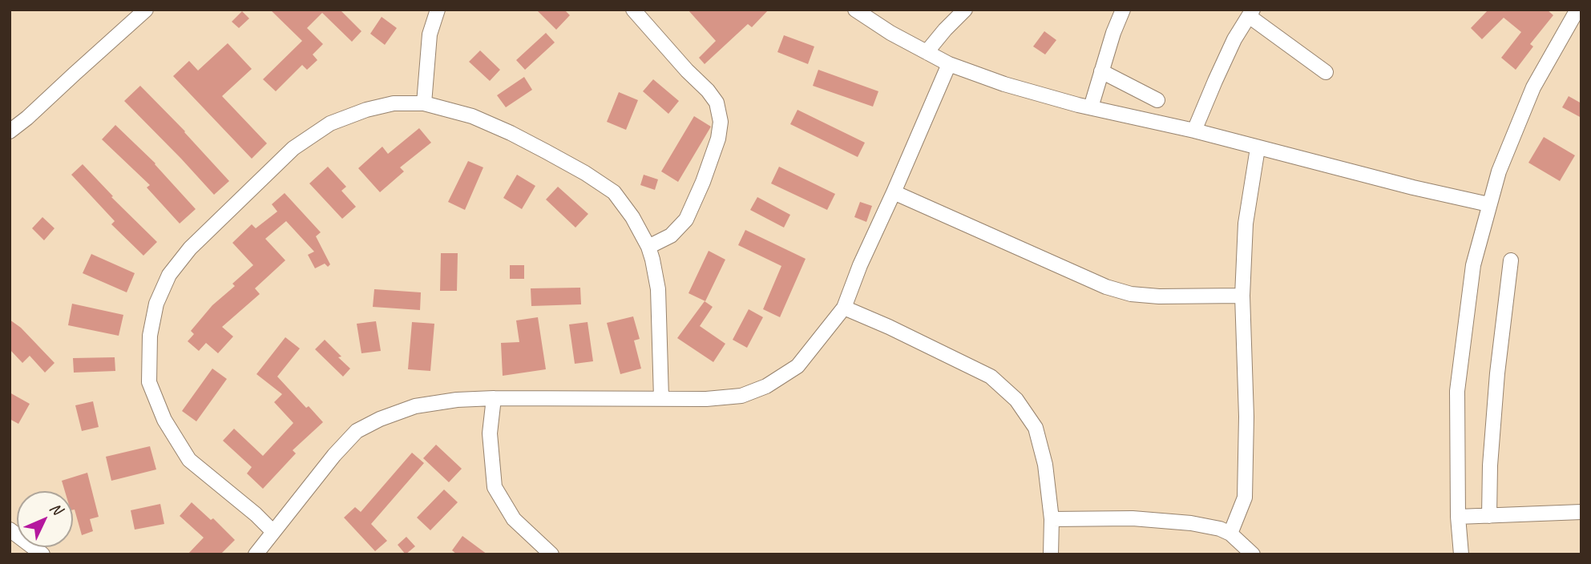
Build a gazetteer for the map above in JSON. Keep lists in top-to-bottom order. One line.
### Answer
{"north":"top right"}
